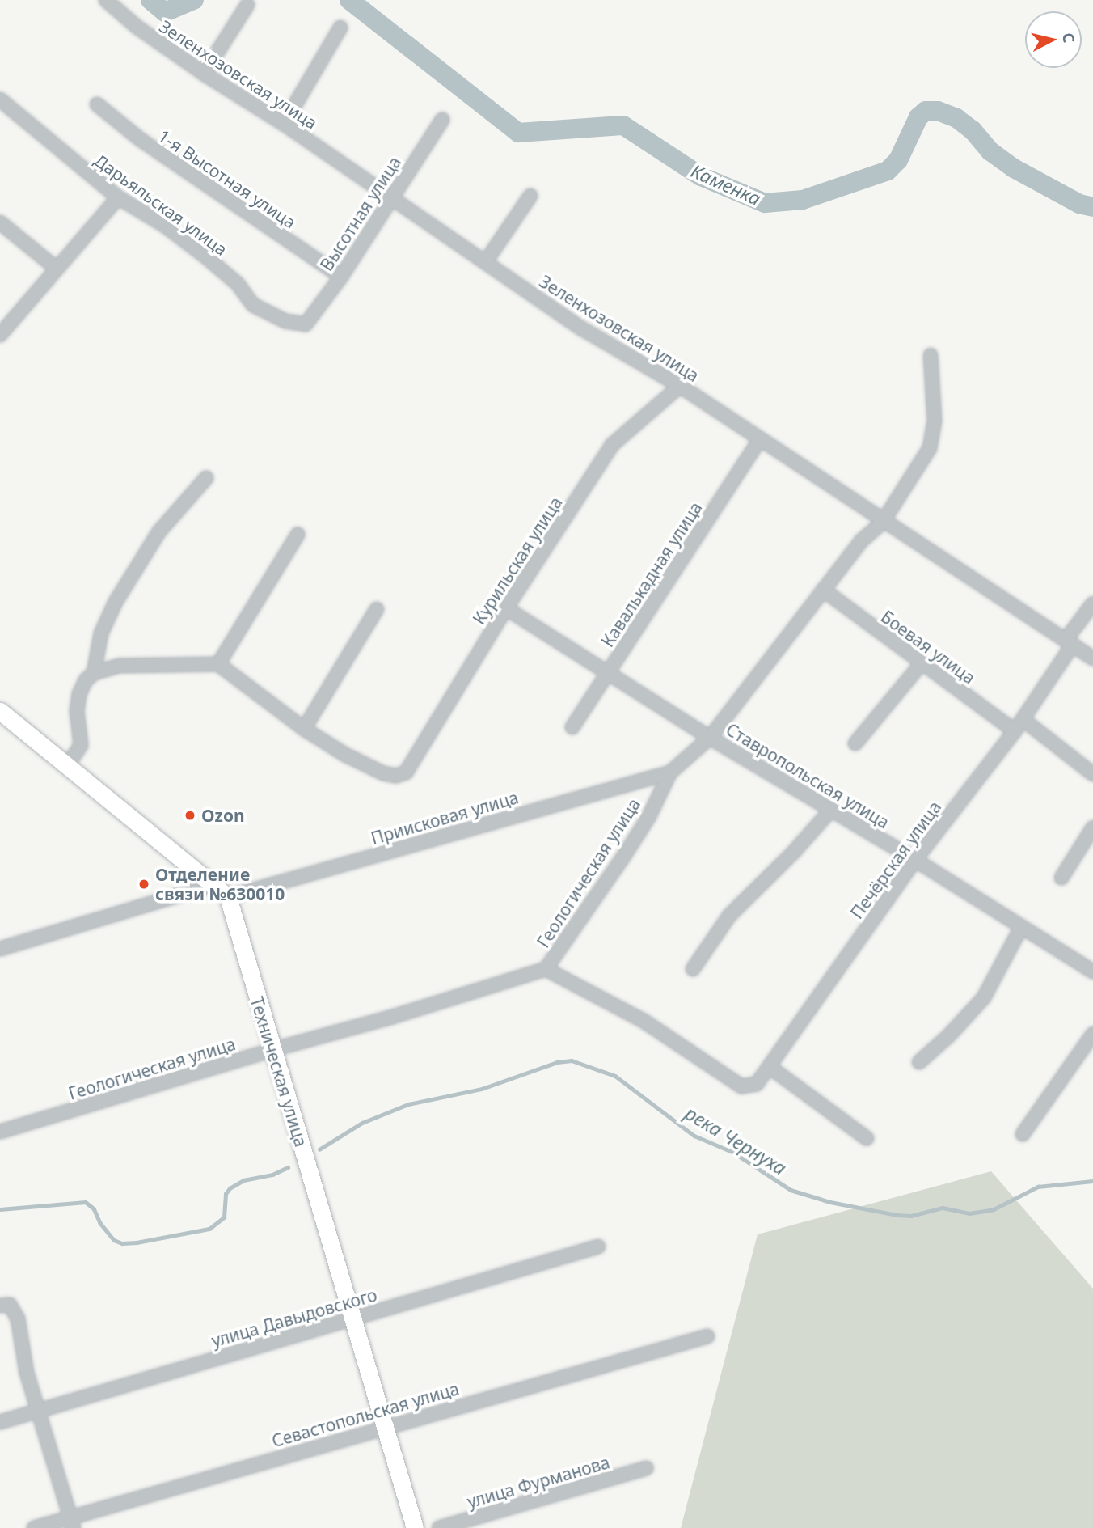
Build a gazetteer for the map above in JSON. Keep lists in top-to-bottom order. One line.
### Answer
{"streets":{"street":["Зеленхозовская улица","1-я Высотная улица","Дарьяльская улица","Высотная улица","Курильская улица","Кавалькадная улица","Боевая улица","Ставропольская улица","Приисковая улица","Печёрская улица","Геологическая улица","Техническая улица","улица Давыдовского","Севастопольская улица","улица Фурманова"]},"crossings":[["Зеленхозовская улица","Высотная улица"],["Зеленхозовская улица","Курильская улица"],["Зеленхозовская улица","Кавалькадная улица"],["Зеленхозовская улица","Печёрская улица"],["Зеленхозовская улица","Геологическая улица"],["1-я Высотная улица","Высотная улица"],["Дарьяльская улица","Высотная улица"],["Курильская улица","Ставропольская улица"],["Кавалькадная улица","Ставропольская улица"],["Боевая улица","Печёрская улица"],["Боевая улица","Геологическая улица"],["Ставропольская улица","Печёрская улица"],["Ставропольская улица","Геологическая улица"],["Приисковая улица","Геологическая улица"],["Приисковая улица","Техническая улица"],["Печёрская улица","Геологическая улица"],["Геологическая улица","Техническая улица"],["Техническая улица","улица Давыдовского"],["Техническая улица","Севастопольская улица"]],"water":["Каменка","река Чернуха"],"places":["Ozon","Отделение связи №630010"],"north":"right"}
